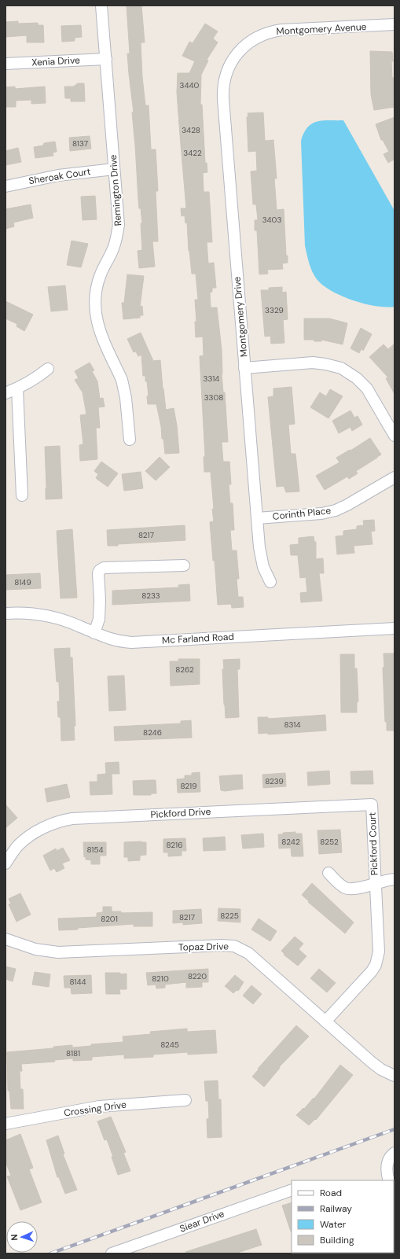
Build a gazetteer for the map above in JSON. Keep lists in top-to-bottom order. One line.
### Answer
{"streets":{"street":["Montgomery Avenue","Xenia Drive","Sheroak Court","Remington Drive","Montgomery Drive","Corinth Place","Mc Farland Road","Pickford Drive","Pickford Court","Topaz Drive","Crossing Drive","Siear Drive"]},"crossings":[["Montgomery Avenue","Montgomery Drive"],["Xenia Drive","Remington Drive"],["Sheroak Court","Remington Drive"],["Montgomery Drive","Corinth Place"],["Pickford Drive","Pickford Court"],["Pickford Court","Topaz Drive"]],"house_numbers":["3440","3428","8137","3422","3403","3329","3314","3308","8217","8149","8233","8262","8314","8246","8239","8219","8242","8252","8216","8154","8225","8217","8201","8220","8210","8144","8245","8181"],"legend":["Road","Railway","Water","Building"],"north":"left"}
